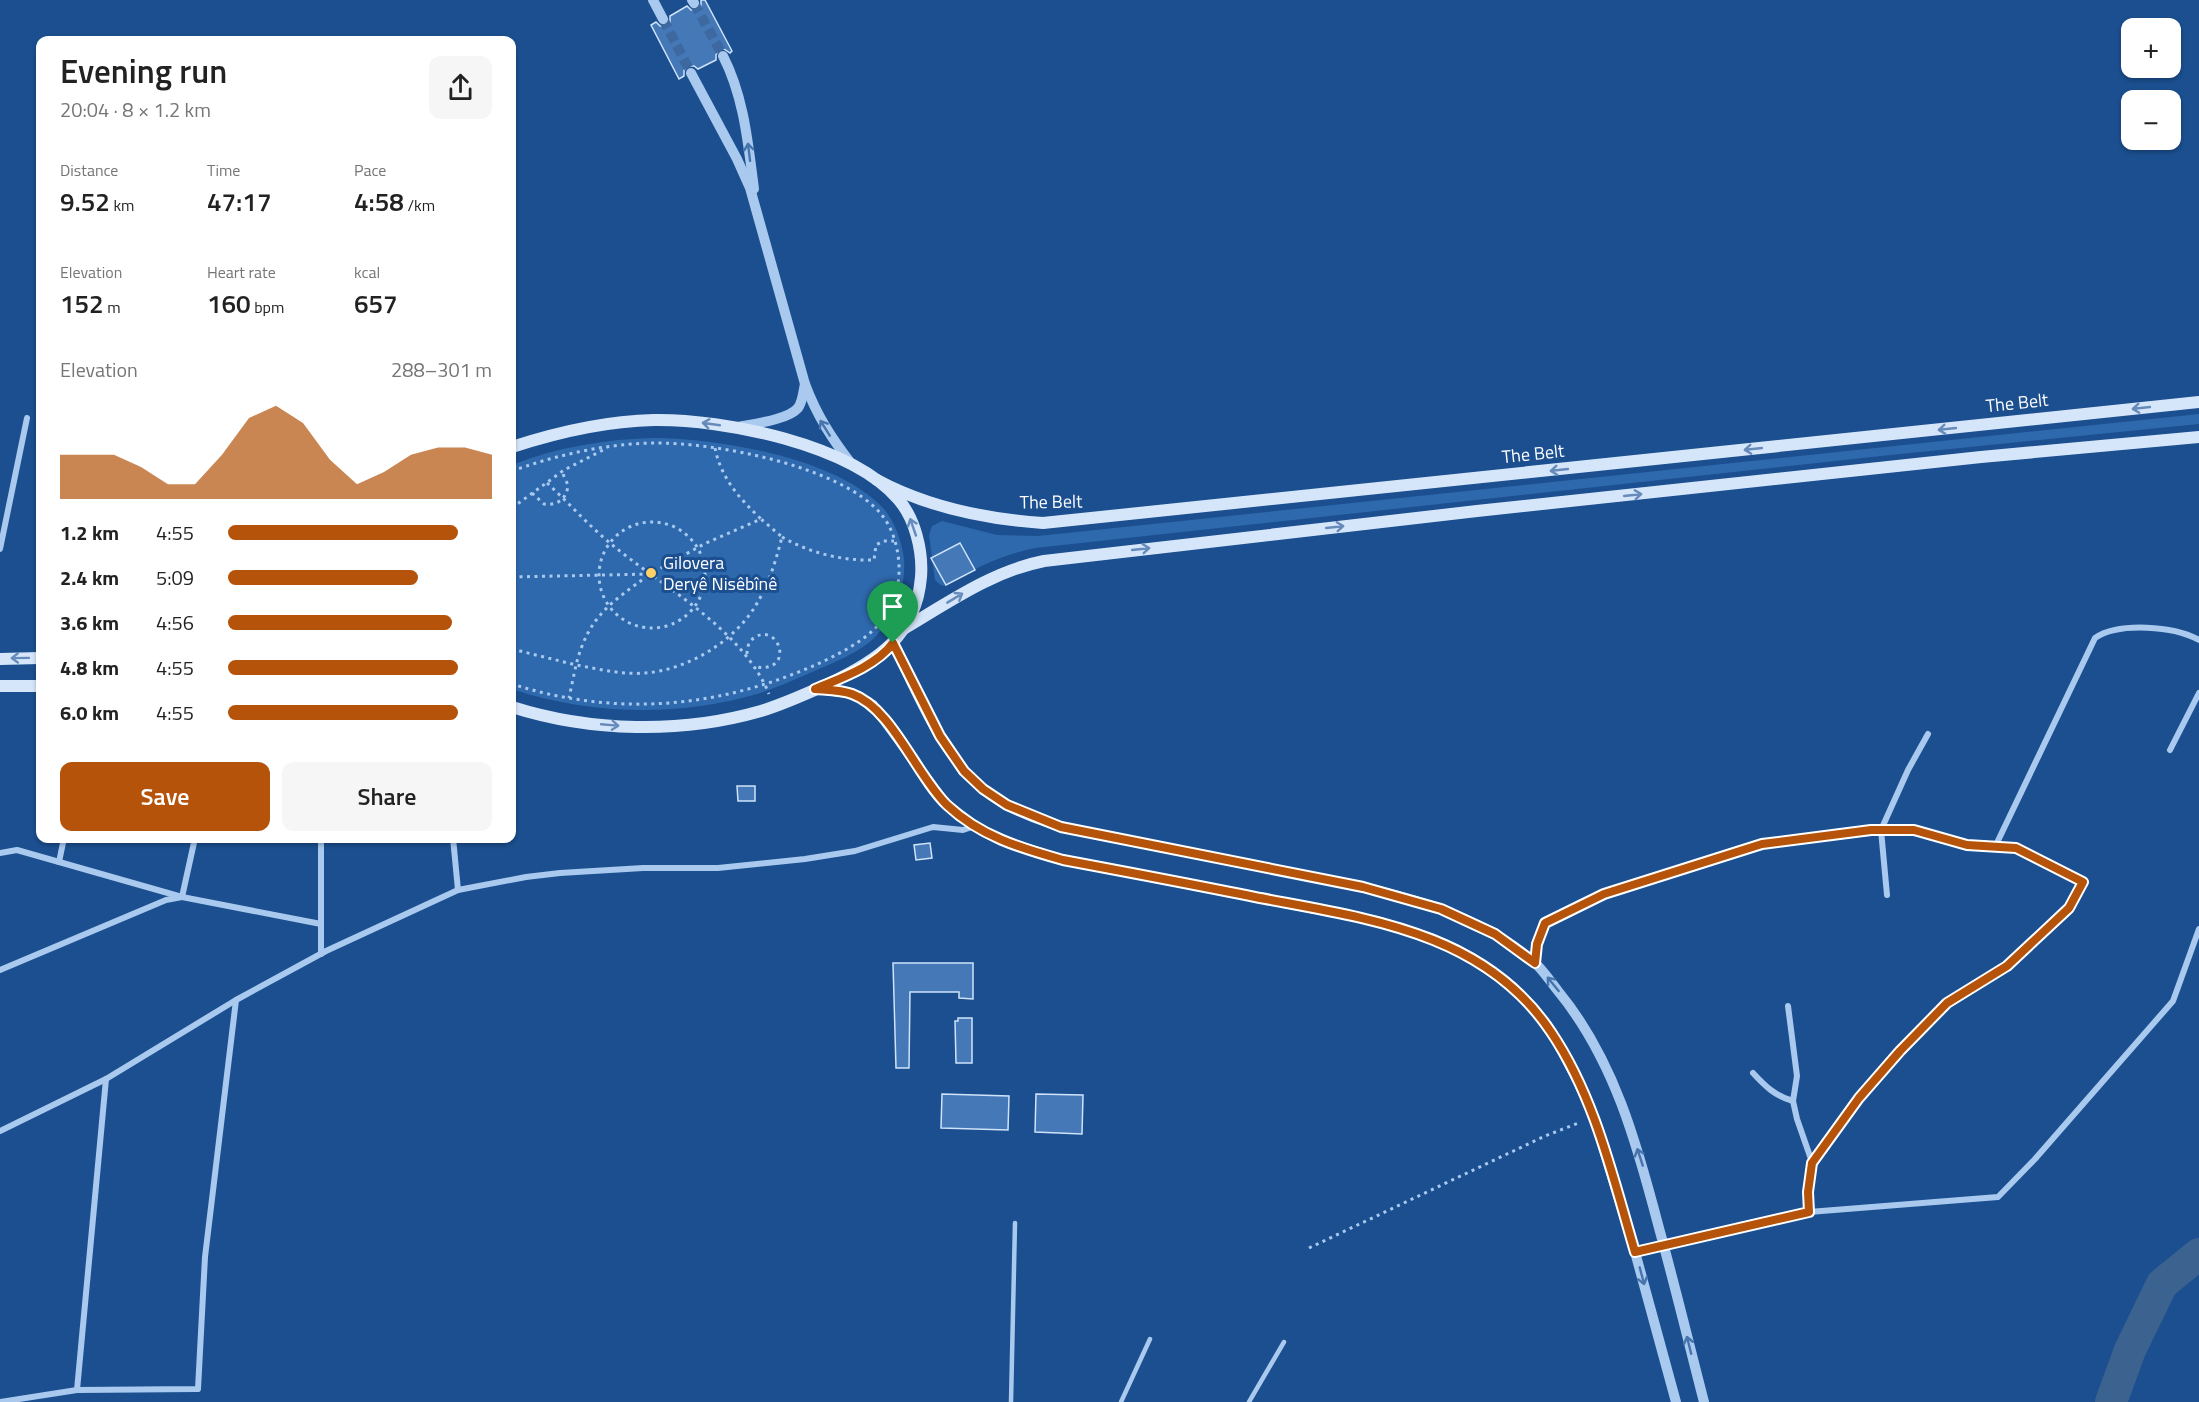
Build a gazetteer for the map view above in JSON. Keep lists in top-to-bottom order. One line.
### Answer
{"streets":{"main road":["The Belt"]},"places":["Gilovera Deryê Nisêbînê"],"page":{"map_buttons":["+","−"],"heading":["Evening run","20:04 · 8 × 1.2 km"],"stats":[["Distance","9.52 km"],["Time","47:17"],["Pace","4:58 /km"],["Elevation","152 m"],["Heart rate","160 bpm"],["kcal","657"]],"chart":["Elevation","288–301 m"],"list":[{"name":"1.2 km","note":"4:55"},{"name":"2.4 km","note":"5:09"},{"name":"3.6 km","note":"4:56"},{"name":"4.8 km","note":"4:55"},{"name":"6.0 km","note":"4:55"}],"buttons":["Save","Share"]}}
